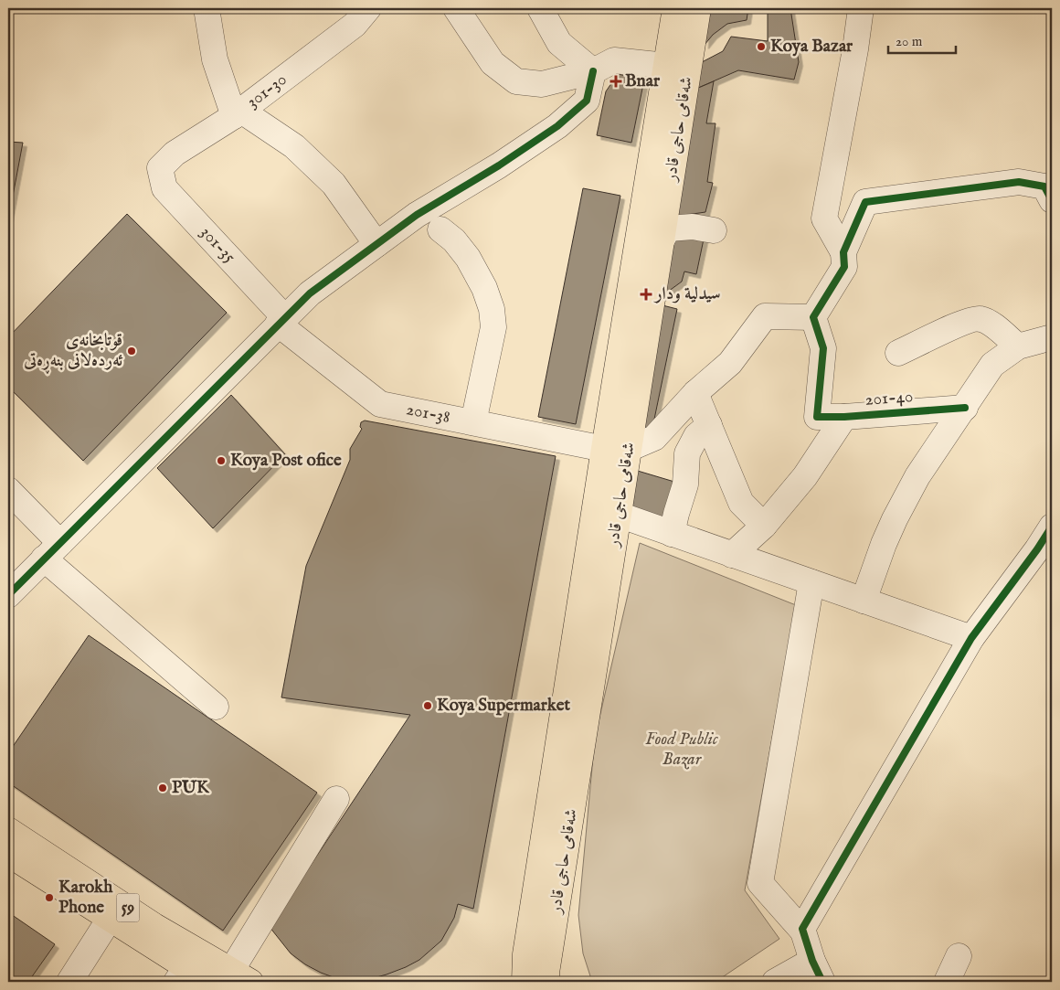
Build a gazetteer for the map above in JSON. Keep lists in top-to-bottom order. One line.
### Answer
{"streets":{"main road":["شەقامی حاجی قادر","59"],"street":["301-30","301-35","201-40","201-38"]},"crossings":[["301-30","301-35"],["شەقامی حاجی قادر","201-38"],["301-35","201-38"]],"parks":["Food Public Bazar"],"places":{"other":["Koya Bazar","قوتابخانه‌ی ئه‌رده‌لانی بنه‌ڕه‌تی","Koya Post ofice","Koya Supermarket","PUK","Karokh Phone"],"health":["Bnar","سيدلية ودار"]},"scale_bar":"20 m"}
